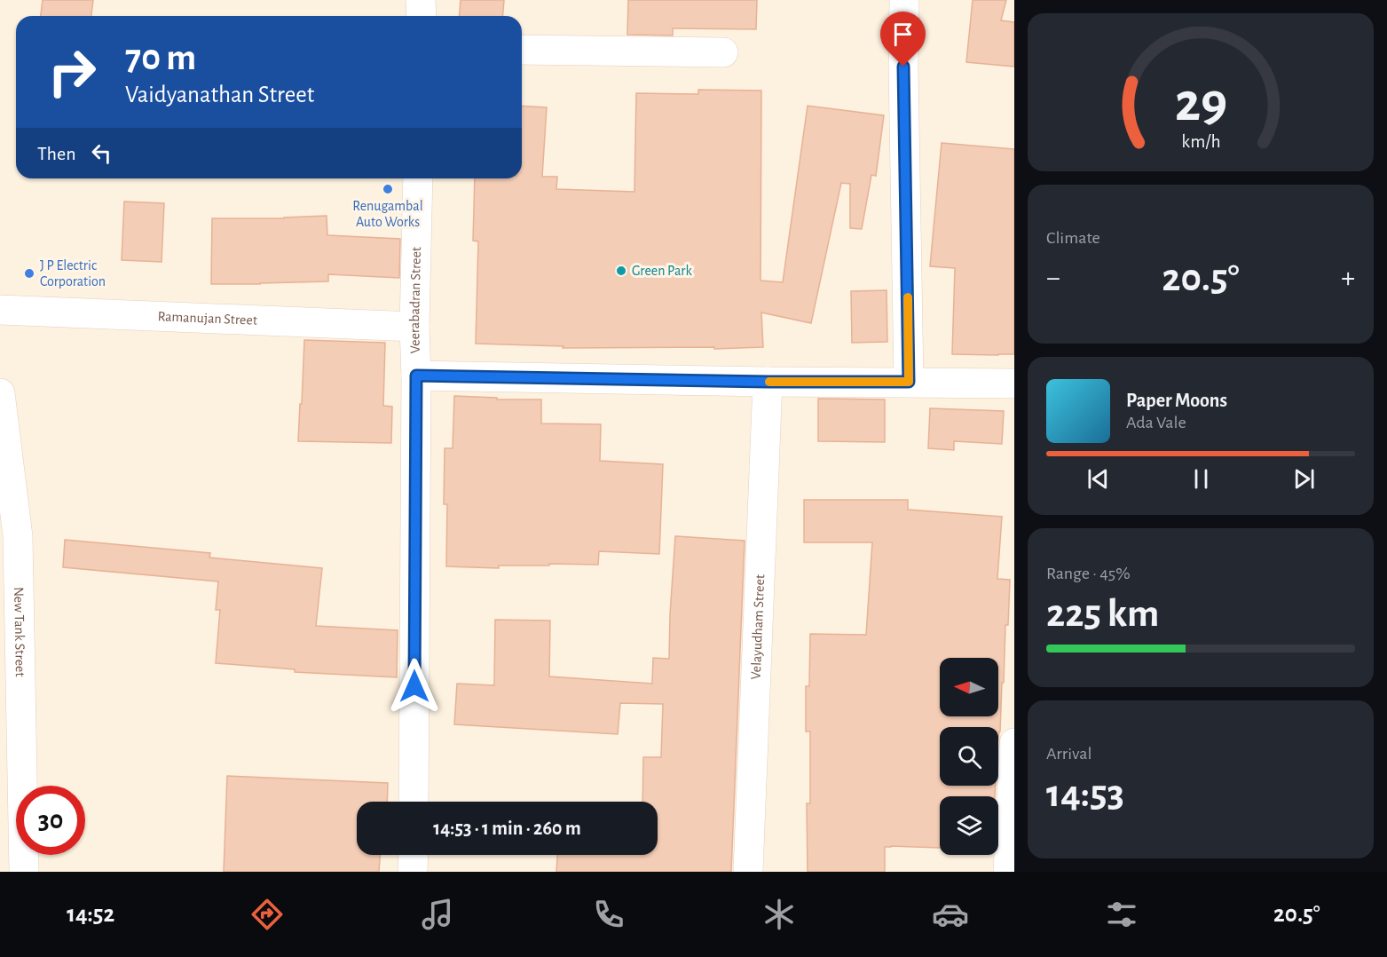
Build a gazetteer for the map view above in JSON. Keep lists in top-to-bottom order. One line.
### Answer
{"streets":{"street":["Veerabadran Street","Ramanujan Street","Velayudham Street","New Tank Street"]},"crossings":[["Veerabadran Street","Ramanujan Street"]],"places":["Renugambal Auto Works","Green Park","J P Electric Corporation"],"north":"left","page":{"turn":["70 m","Vaidyanathan Street"],"then":"Then","tile":["Climate",["Range · 45%","225 km"],["Arrival","14:53"]],"heat":["−","20.5°","+"],"song":["Paper Moons","Ada Vale"],"limit":"30","trip":"14:53 · 1 min · 260 m","tabs":["14:52","20.5°"],"gauge":["29","km/h"]}}
